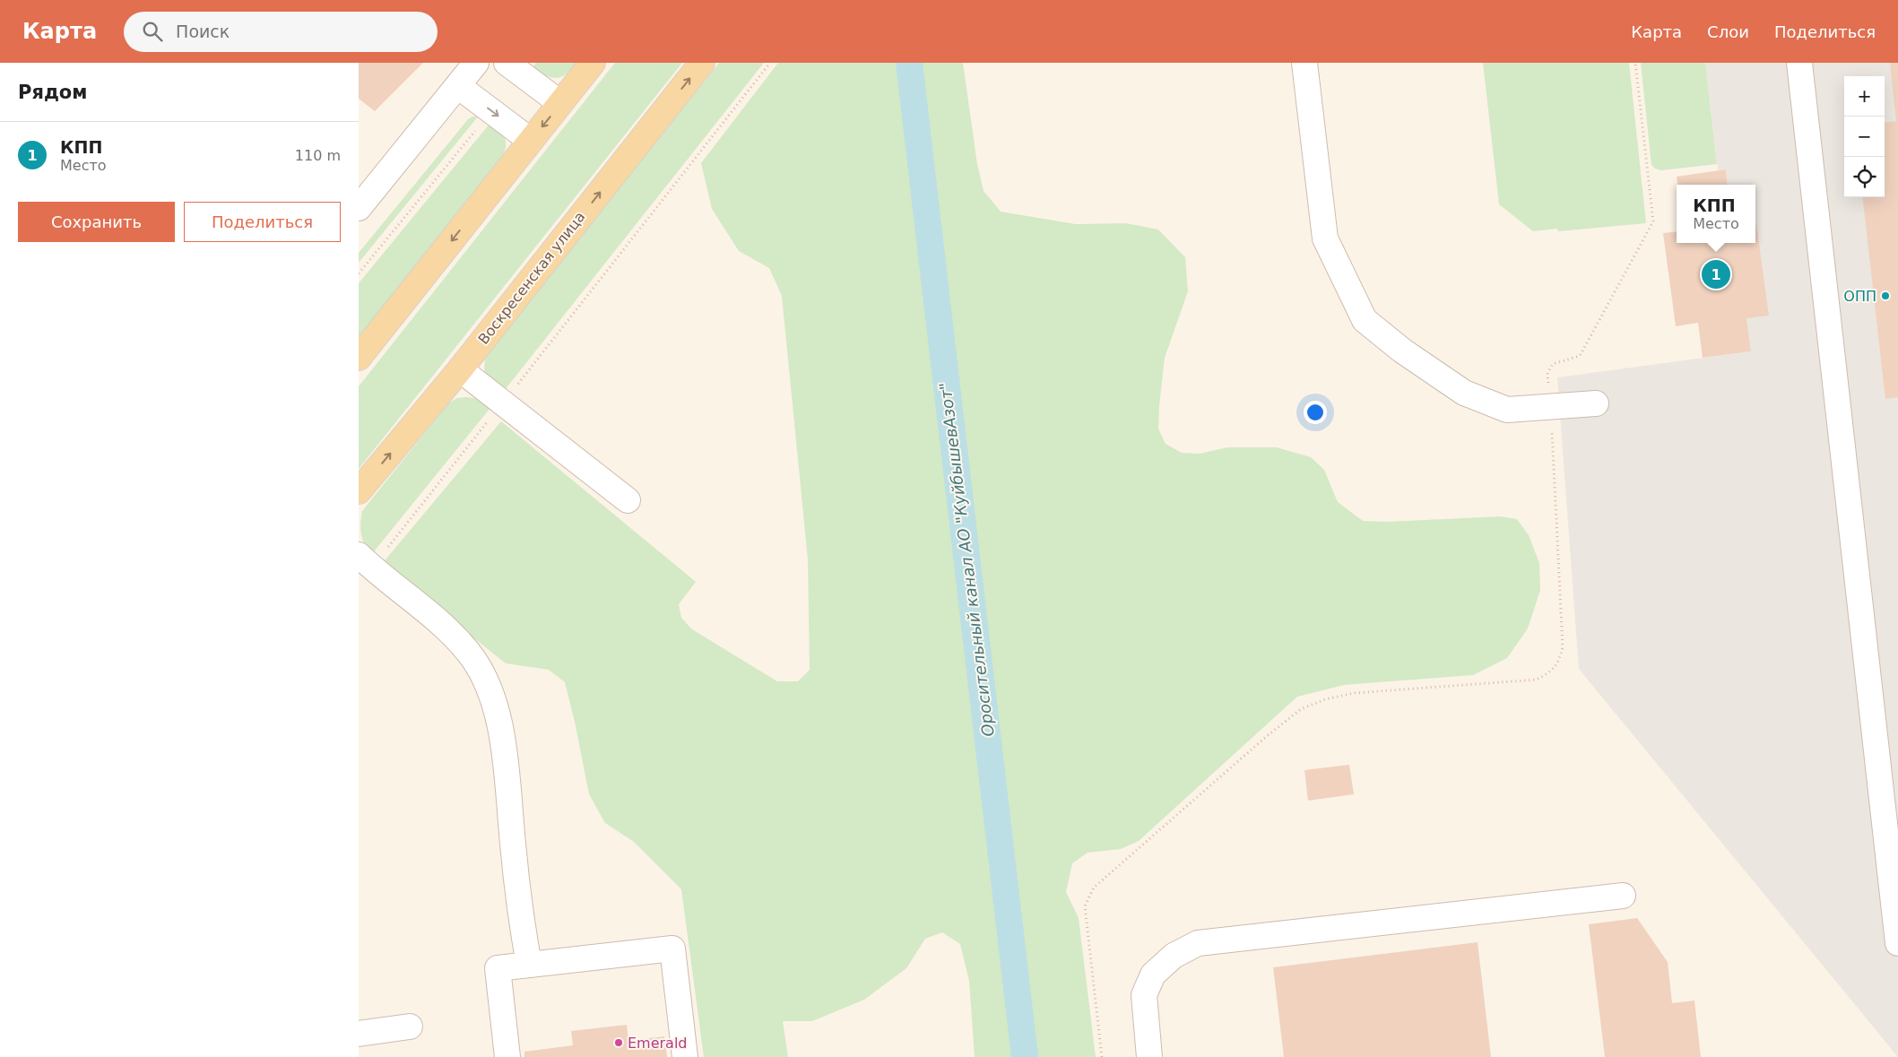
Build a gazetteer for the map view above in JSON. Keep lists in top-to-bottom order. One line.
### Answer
{"streets":{"main road":["Воскресенская улица"]},"water":["Оросительный канал АО \"КуйбышевАзот\""],"places":["ОПП","Emerald"],"page":{"header":"Карта","search":"Поиск","nav":["Карта","Слои","Поделиться"],"heading":"Рядом","map_buttons":["+","−"],"list":[{"mark":"1","name":"КПП","note":"Место","value":"110 m"}],"popup":["КПП","Место"],"buttons":["Сохранить","Поделиться"],"pins":"1"}}
